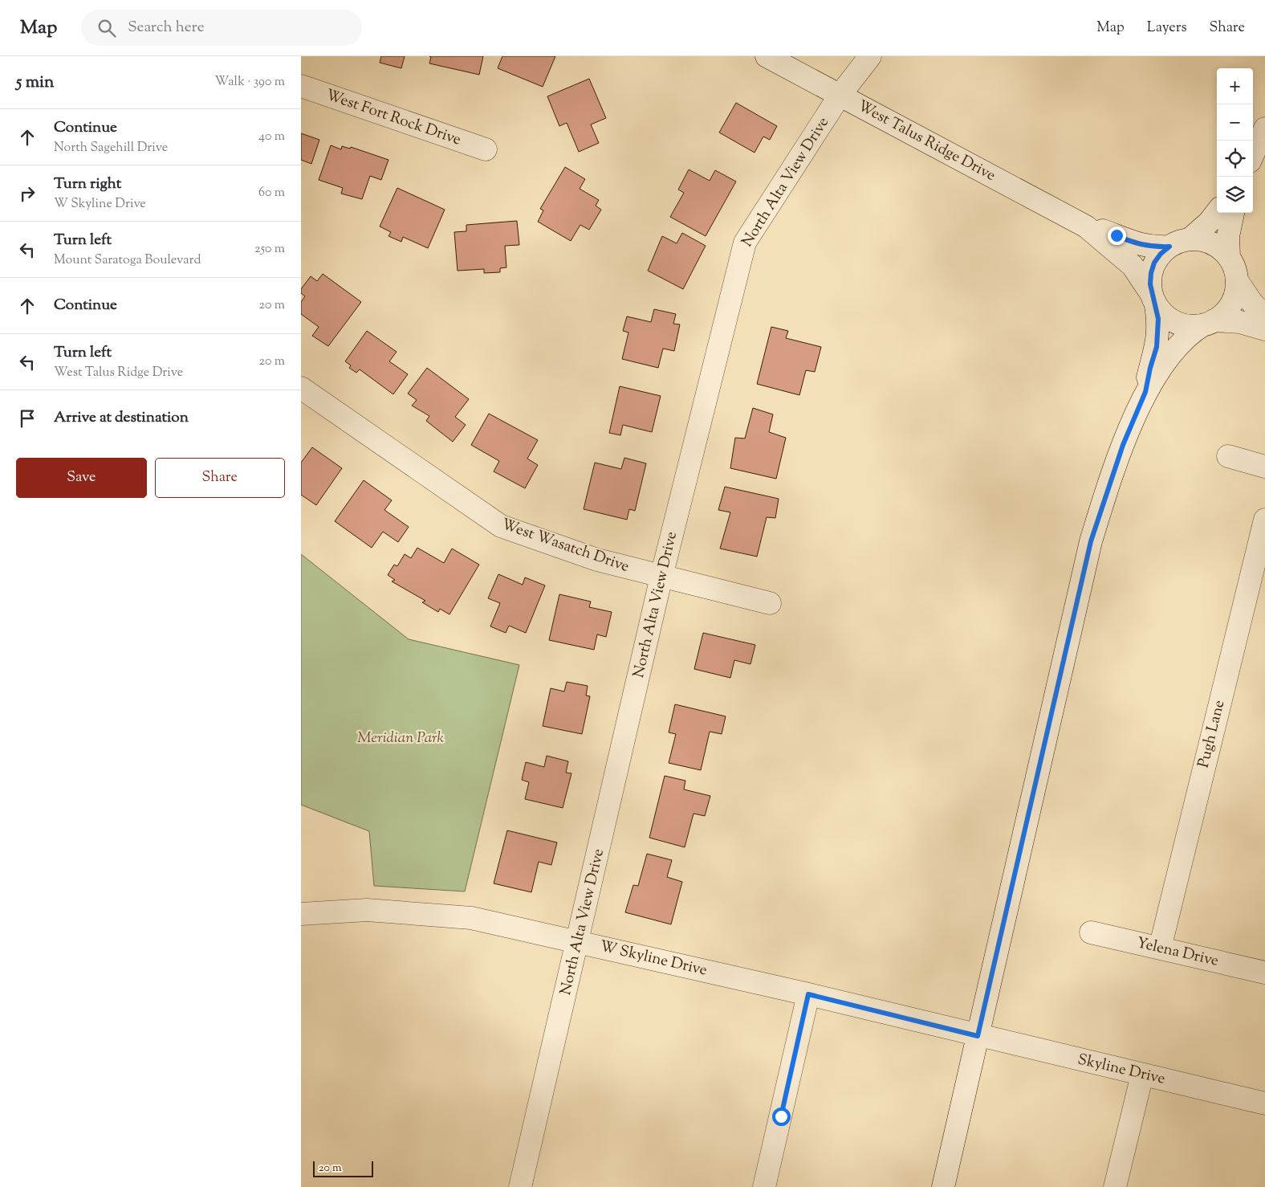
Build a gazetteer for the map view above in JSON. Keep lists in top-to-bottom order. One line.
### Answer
{"streets":{"street":["West Fort Rock Drive","West Talus Ridge Drive","North Alta View Drive","West Wasatch Drive","Pugh Lane","Yelena Drive","W Skyline Drive","Skyline Drive"]},"crossings":[["West Talus Ridge Drive","North Alta View Drive"],["North Alta View Drive","West Wasatch Drive"],["North Alta View Drive","W Skyline Drive"],["Pugh Lane","Yelena Drive"],["W Skyline Drive","Skyline Drive"]],"parks":["Meridian Park"],"scale_bar":"20 m","page":{"header":"Map","search":"Search here","nav":["Map","Layers","Share"],"heading":["5 min","Walk · 390 m"],"map_buttons":["+","−"],"list":[["Continue","North Sagehill Drive","40 m"],["Turn right","W Skyline Drive","60 m"],["Turn left","Mount Saratoga Boulevard","250 m"],["Continue","20 m"],["Turn left","West Talus Ridge Drive","20 m"],"Arrive at destination"],"buttons":["Save","Share"],"scale":"20 m"}}
